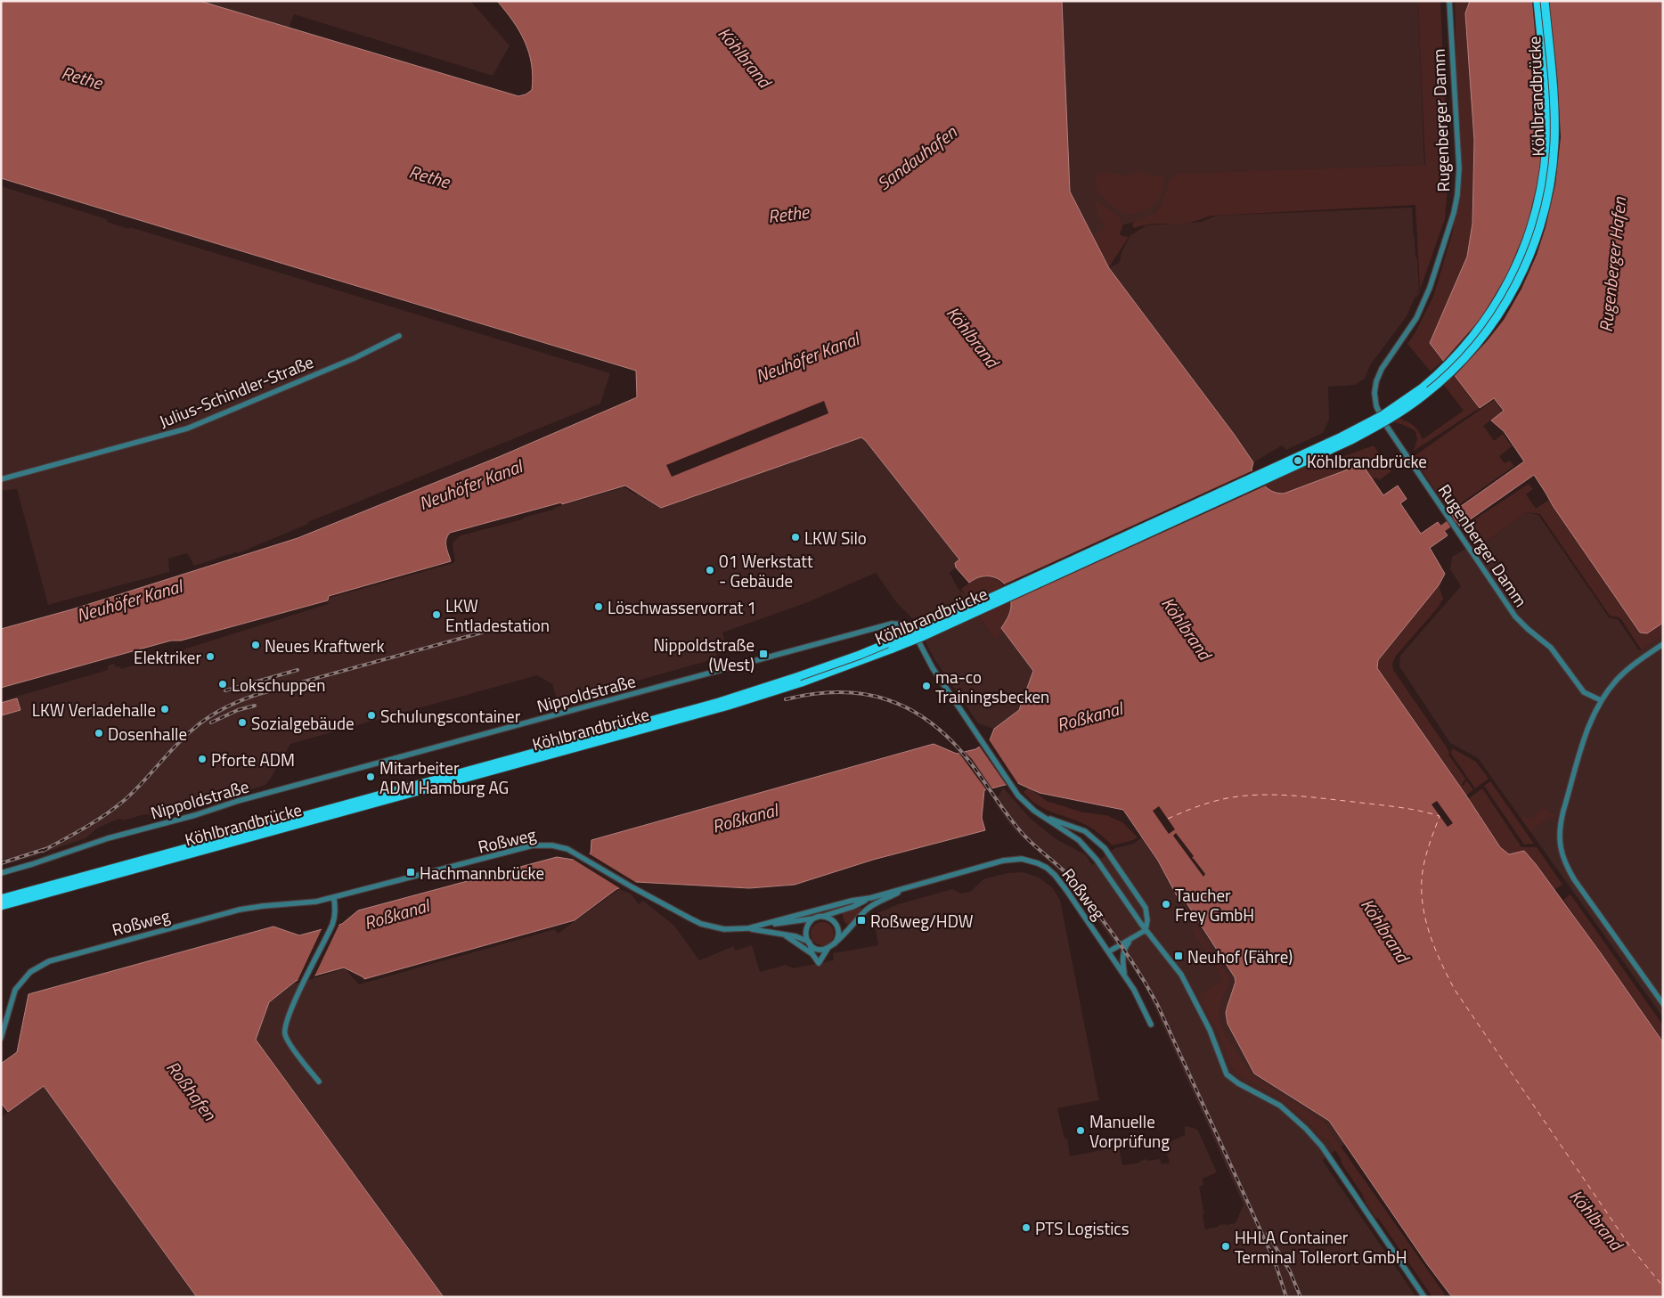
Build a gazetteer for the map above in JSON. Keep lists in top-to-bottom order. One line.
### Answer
{"streets":{"main road":["Köhlbrandbrücke"],"street":["Rugenberger Damm","Julius-Schindler-Straße","Nippoldstraße","Roßweg"]},"water":["Köhlbrand","Rethe","Sandauhafen","Rugenberger Hafen","Neuhöfer Kanal","Roßkanal","Roßhafen"],"places":{"other":["Köhlbrandbrücke","LKW Silo","01 Werkstatt - Gebäude","Löschwasservorrat 1","LKW Entladestation","Neues Kraftwerk","Elektriker","Lokschuppen","ma-co Trainingsbecken","LKW Verladehalle","Schulungscontainer","Sozialgebäude","Dosenhalle","Pforte ADM","Mitarbeiter ADM Hamburg AG","Taucher Frey GmbH","Manuelle Vorprüfung","PTS Logistics","HHLA Container Terminal Tollerort GmbH"],"transit":["Nippoldstraße (West)","Hachmannbrücke","Roßweg/HDW","Neuhof (Fähre)"]}}
